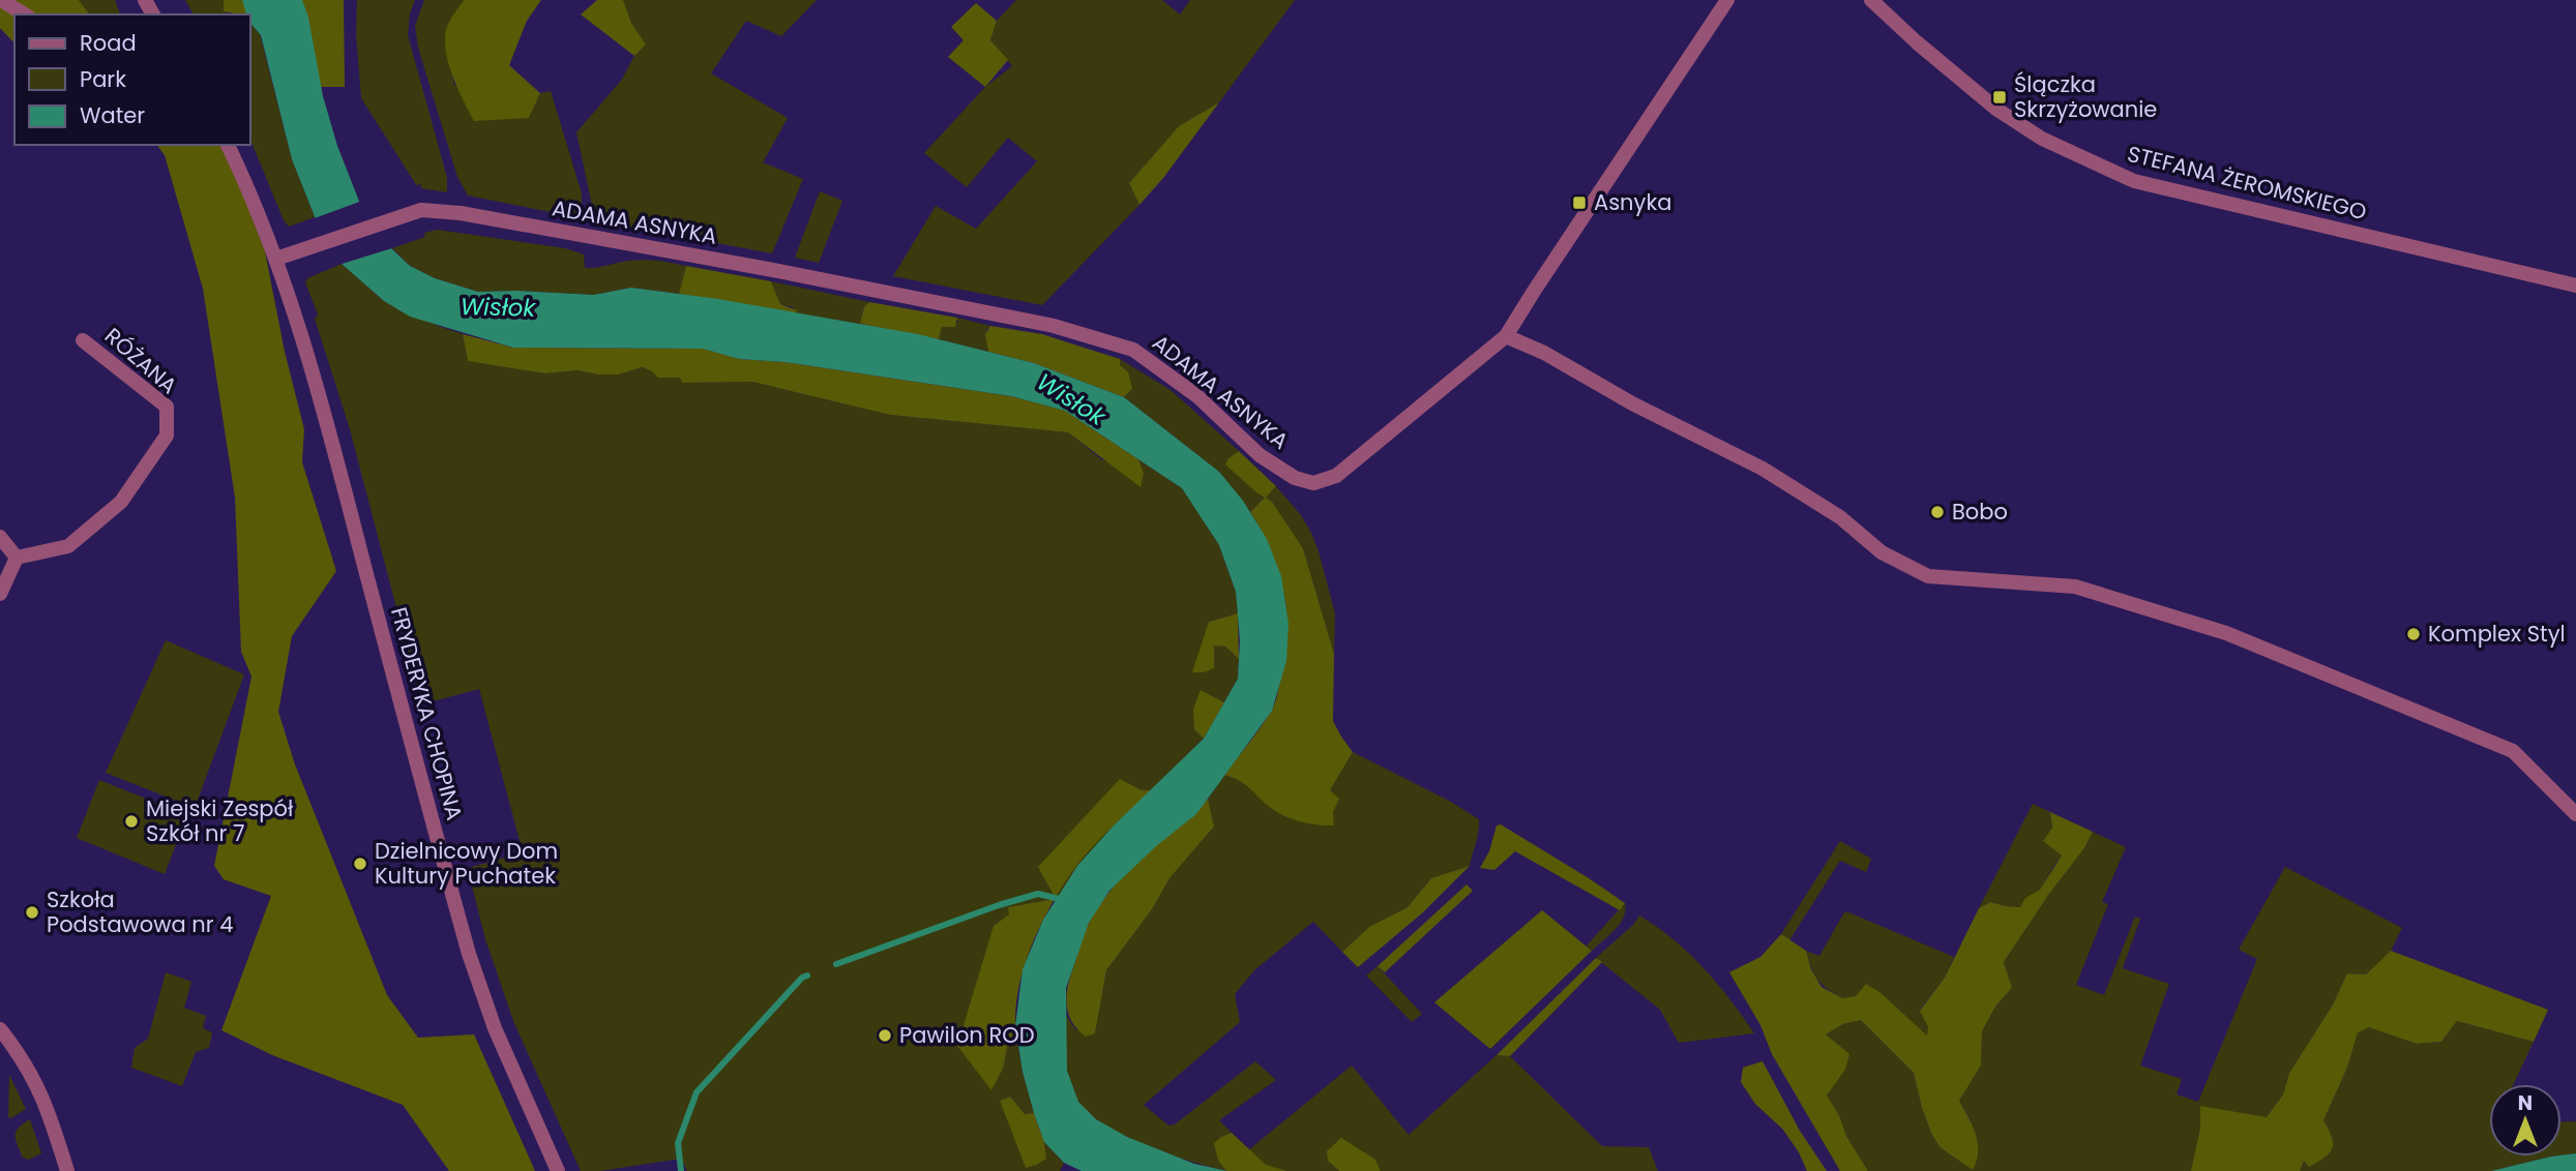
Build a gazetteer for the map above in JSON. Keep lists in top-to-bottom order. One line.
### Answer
{"streets":{"street":["STEFANA ŻEROMSKIEGO","ADAMA ASNYKA","RÓŻANA","FRYDERYKA CHOPINA"]},"crossings":[["ADAMA ASNYKA","FRYDERYKA CHOPINA"]],"water":["Wisłok"],"places":{"transit":["Ślączka Skrzyżowanie","Asnyka"],"other":["Bobo","Komplex Styl","Miejski Zespół Szkół nr 7","Dzielnicowy Dom Kultury Puchatek","Szkoła Podstawowa nr 4","Pawilon ROD"]},"legend":["Road","Park","Water"],"north":"top"}
